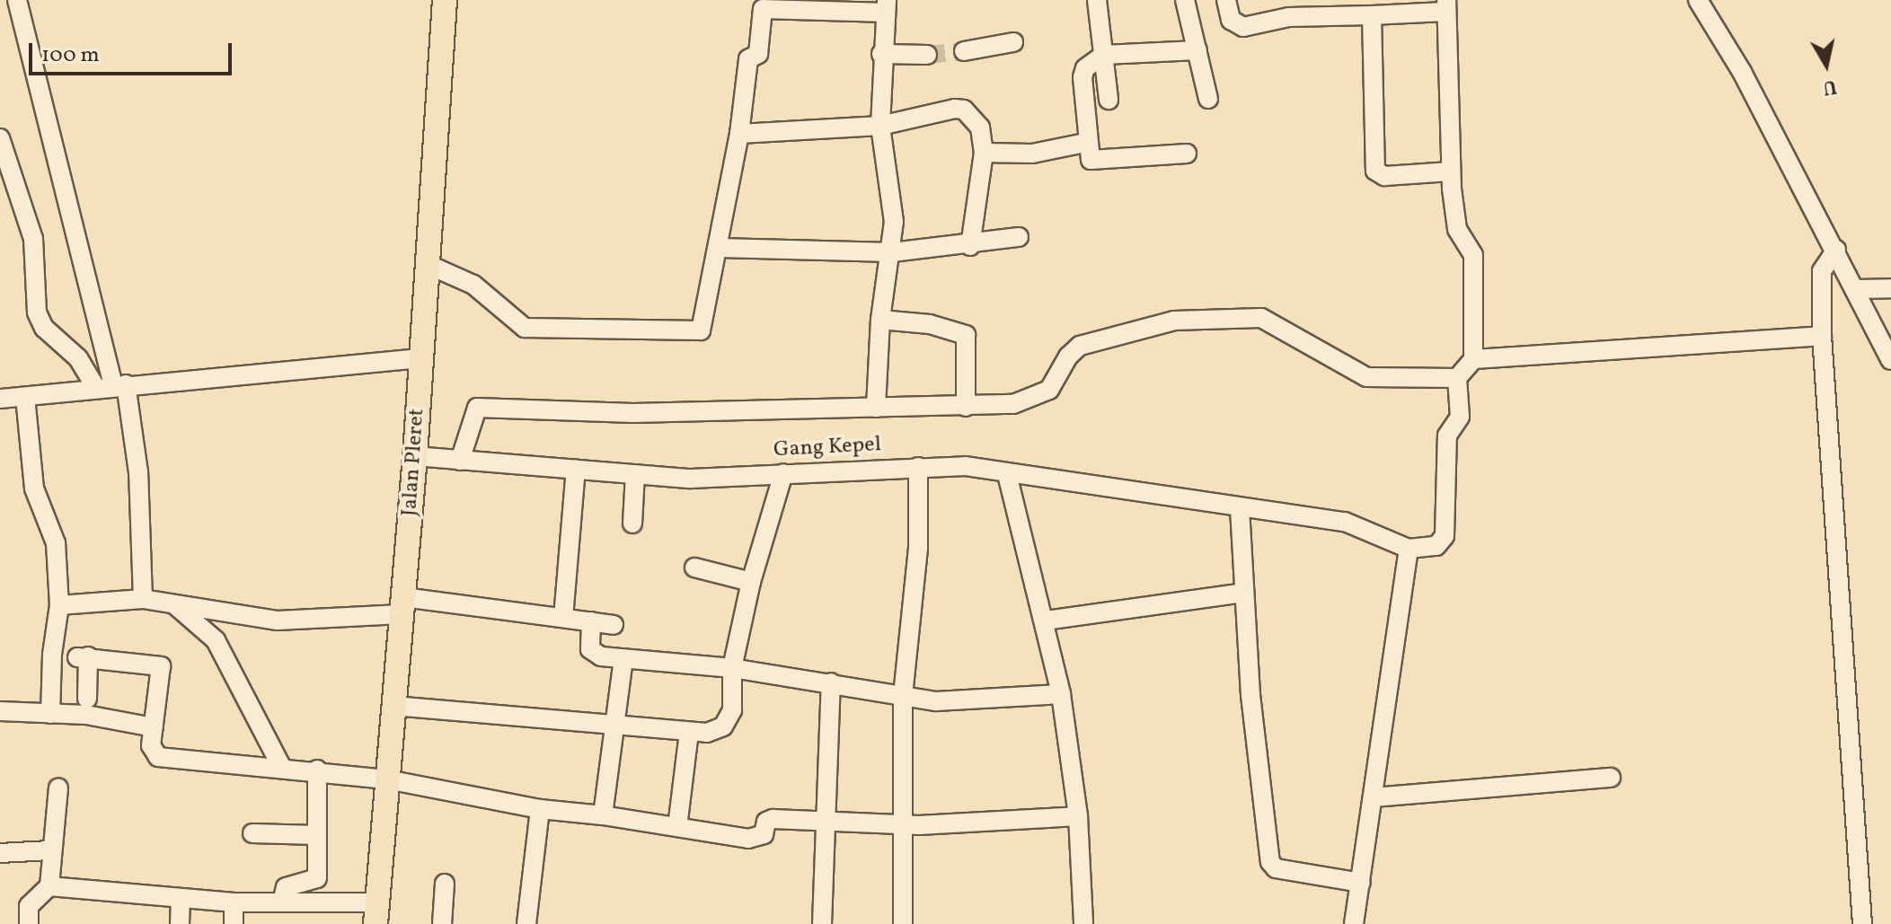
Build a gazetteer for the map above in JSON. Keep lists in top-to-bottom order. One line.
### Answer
{"streets":{"main road":["Jalan Pleret"],"street":["Gang Kepel"]},"crossings":[["Gang Kepel","Jalan Pleret"]],"scale_bar":"100 m","north":"bottom"}
